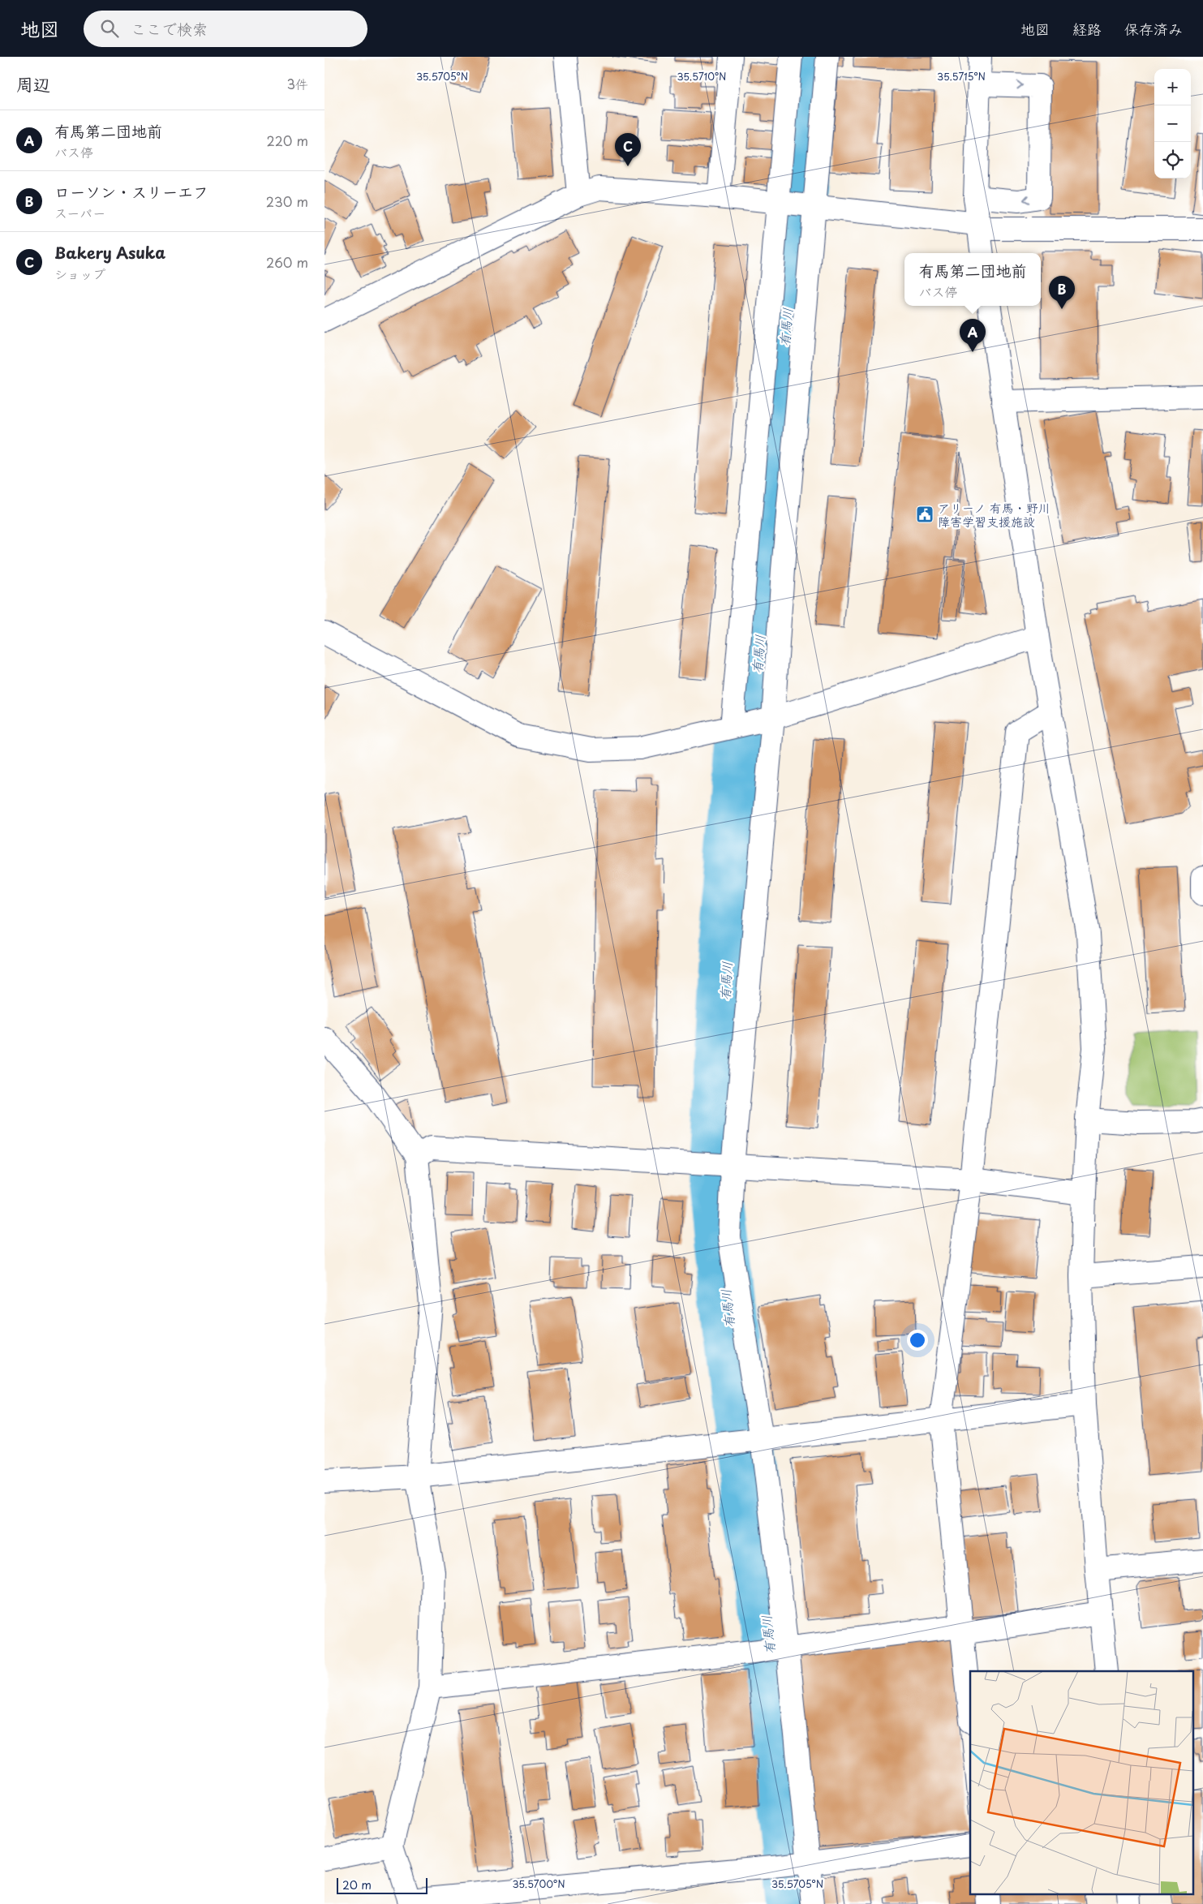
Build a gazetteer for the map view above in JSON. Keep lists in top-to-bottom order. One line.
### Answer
{"water":["有馬川"],"places":{"public building":["アリーノ 有馬・野川 障害学習支援施設"]},"scale_bar":"20 m","page":{"header":"地図","search":"ここで検索","nav":["地図","経路","保存済み"],"heading":["周辺","3件"],"map_buttons":["+","−"],"list":[{"mark":"A","name":"有馬第二団地前","note":"バス停","value":"220 m"},{"mark":"B","name":"ローソン・スリーエフ","note":"スーパー","value":"230 m"},{"mark":"C","name":"Bakery Asuka","note":"ショップ","value":"260 m"}],"pins":["C","B","A"],"popup":["有馬第二団地前","バス停"],"scale":"20 m"},"coordinates":["35.5705°N","35.5710°N","35.5715°N","35.5700°N"]}
